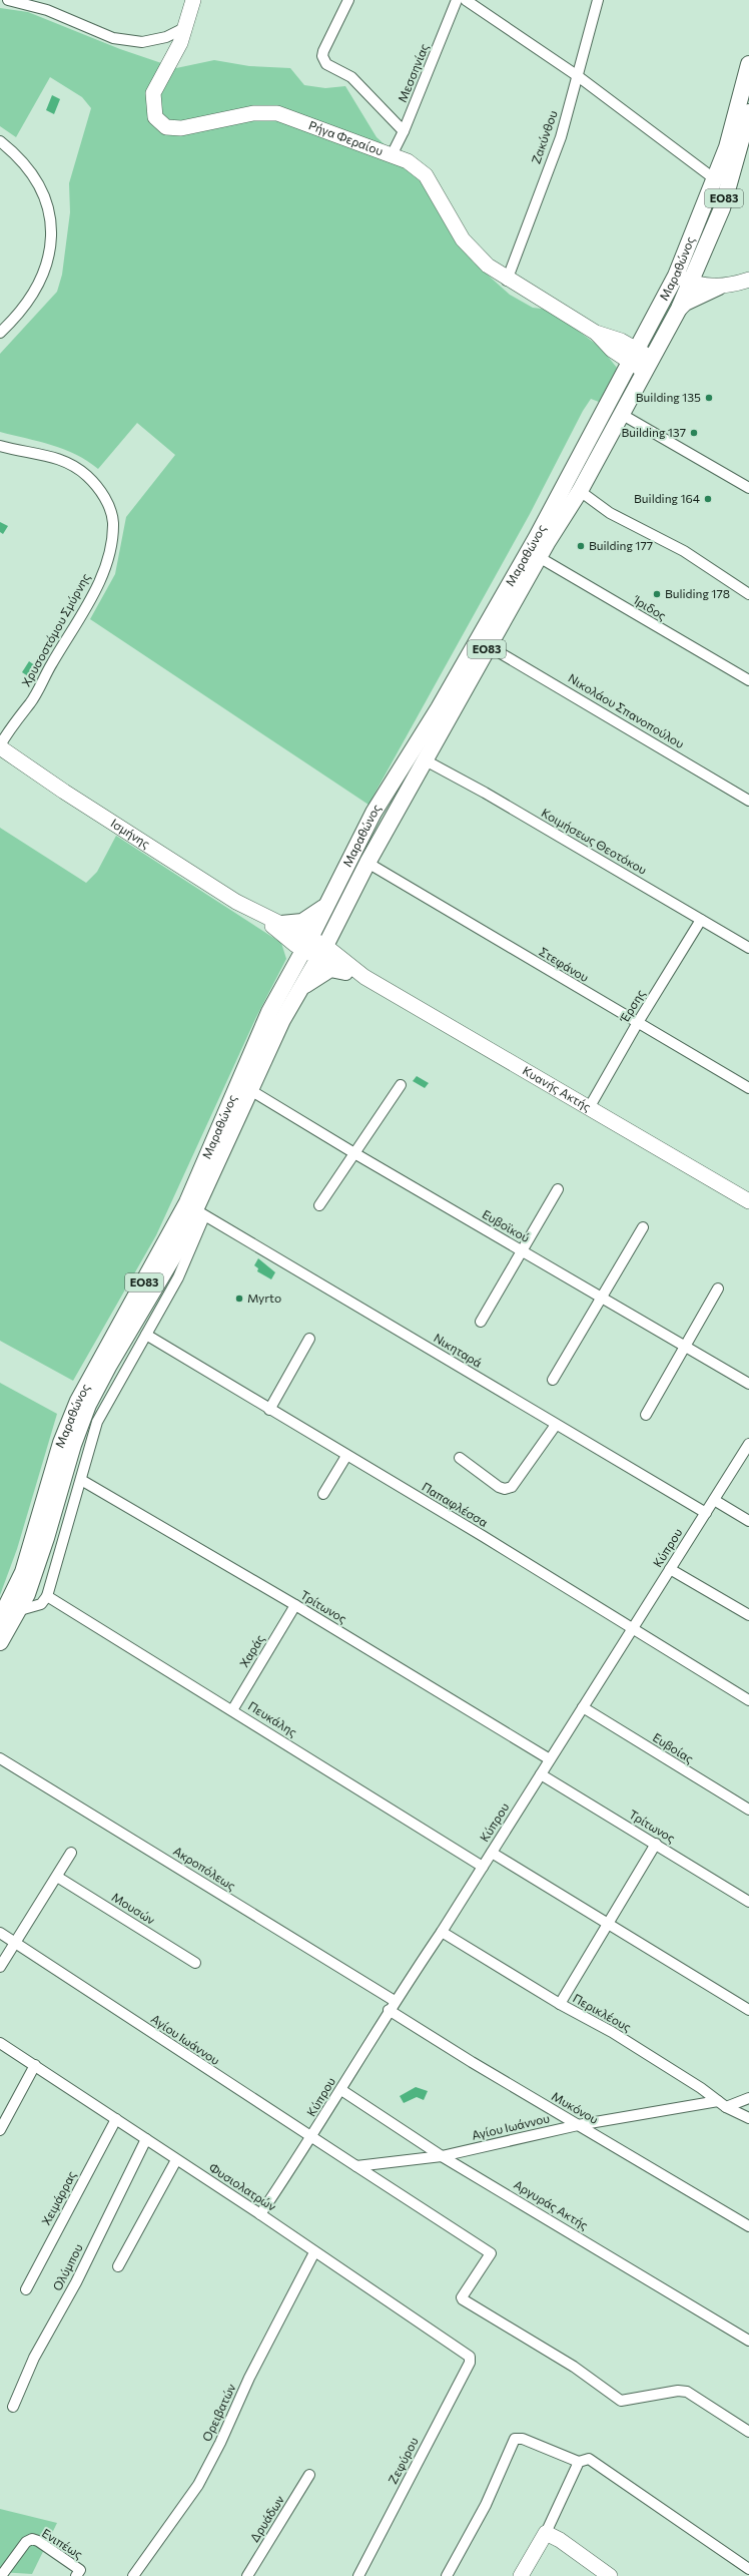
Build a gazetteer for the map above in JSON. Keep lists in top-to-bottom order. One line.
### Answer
{"streets":{"main road":["ΕΟ83","Μαραθώνος"],"street":["Μεσσηνίας","Ζακύνθου","Ρήγα Φεραίου","Ίριδος","Χρυσοστόμου Σμύρνης","Νικολάου Σπανοπούλου","Ισμήνης","Κοιμήσεως Θεοτόκου","Στεφάνου","Έρσης","Κυανής Ακτής","Ευβοϊκού","Νικηταρά","Παπαφλέσσα","Κύπρου","Τρίτωνος","Χαράς","Πευκάλης","Ευβοίας","Ακροπόλεως","Μουσών","Περικλέους","Αγίου Ιωάννου","Μυκόνου","Φυσιολατρών","Χειμάρρας","Αργυράς Ακτής","Ολύμπου","Ορειβατών","Ζεφύρου","Δρυάδων","Ενιπέως"]},"crossings":[["Μεσσηνίας","Ρήγα Φεραίου"],["Ζακύνθου","Ρήγα Φεραίου"],["Ρήγα Φεραίου","Μαραθώνος"],["Μαραθώνος","Ίριδος"],["Μαραθώνος","Νικολάου Σπανοπούλου"],["Μαραθώνος","Κοιμήσεως Θεοτόκου"],["Μαραθώνος","Στεφάνου"],["Μαραθώνος","Κυανής Ακτής"],["Μαραθώνος","Ευβοϊκού"],["Μαραθώνος","Νικηταρά"],["Χρυσοστόμου Σμύρνης","Ισμήνης"],["Κοιμήσεως Θεοτόκου","Έρσης"],["Στεφάνου","Έρσης"],["Έρσης","Κυανής Ακτής"],["Νικηταρά","Κύπρου"],["Παπαφλέσσα","Κύπρου"],["Κύπρου","Τρίτωνος"],["Κύπρου","Πευκάλης"],["Κύπρου","Ευβοίας"],["Κύπρου","Ακροπόλεως"],["Κύπρου","Περικλέους"],["Κύπρου","Αγίου Ιωάννου"],["Κύπρου","Μυκόνου"],["Κύπρου","Φυσιολατρών"],["Κύπρου","Αργυράς Ακτής"],["Τρίτωνος","Χαράς"],["Χαράς","Πευκάλης"],["Ακροπόλεως","Μυκόνου"],["Περικλέους","Αγίου Ιωάννου"],["Αγίου Ιωάννου","Μυκόνου"],["Αγίου Ιωάννου","Αργυράς Ακτής"],["Φυσιολατρών","Χειμάρρας"],["Φυσιολατρών","Ολύμπου"],["Φυσιολατρών","Ορειβατών"],["Φυσιολατρών","Ζεφύρου"]],"places":["Building 135","Building 137","Building 164","Building 177","Buliding 178","Myrto"]}
